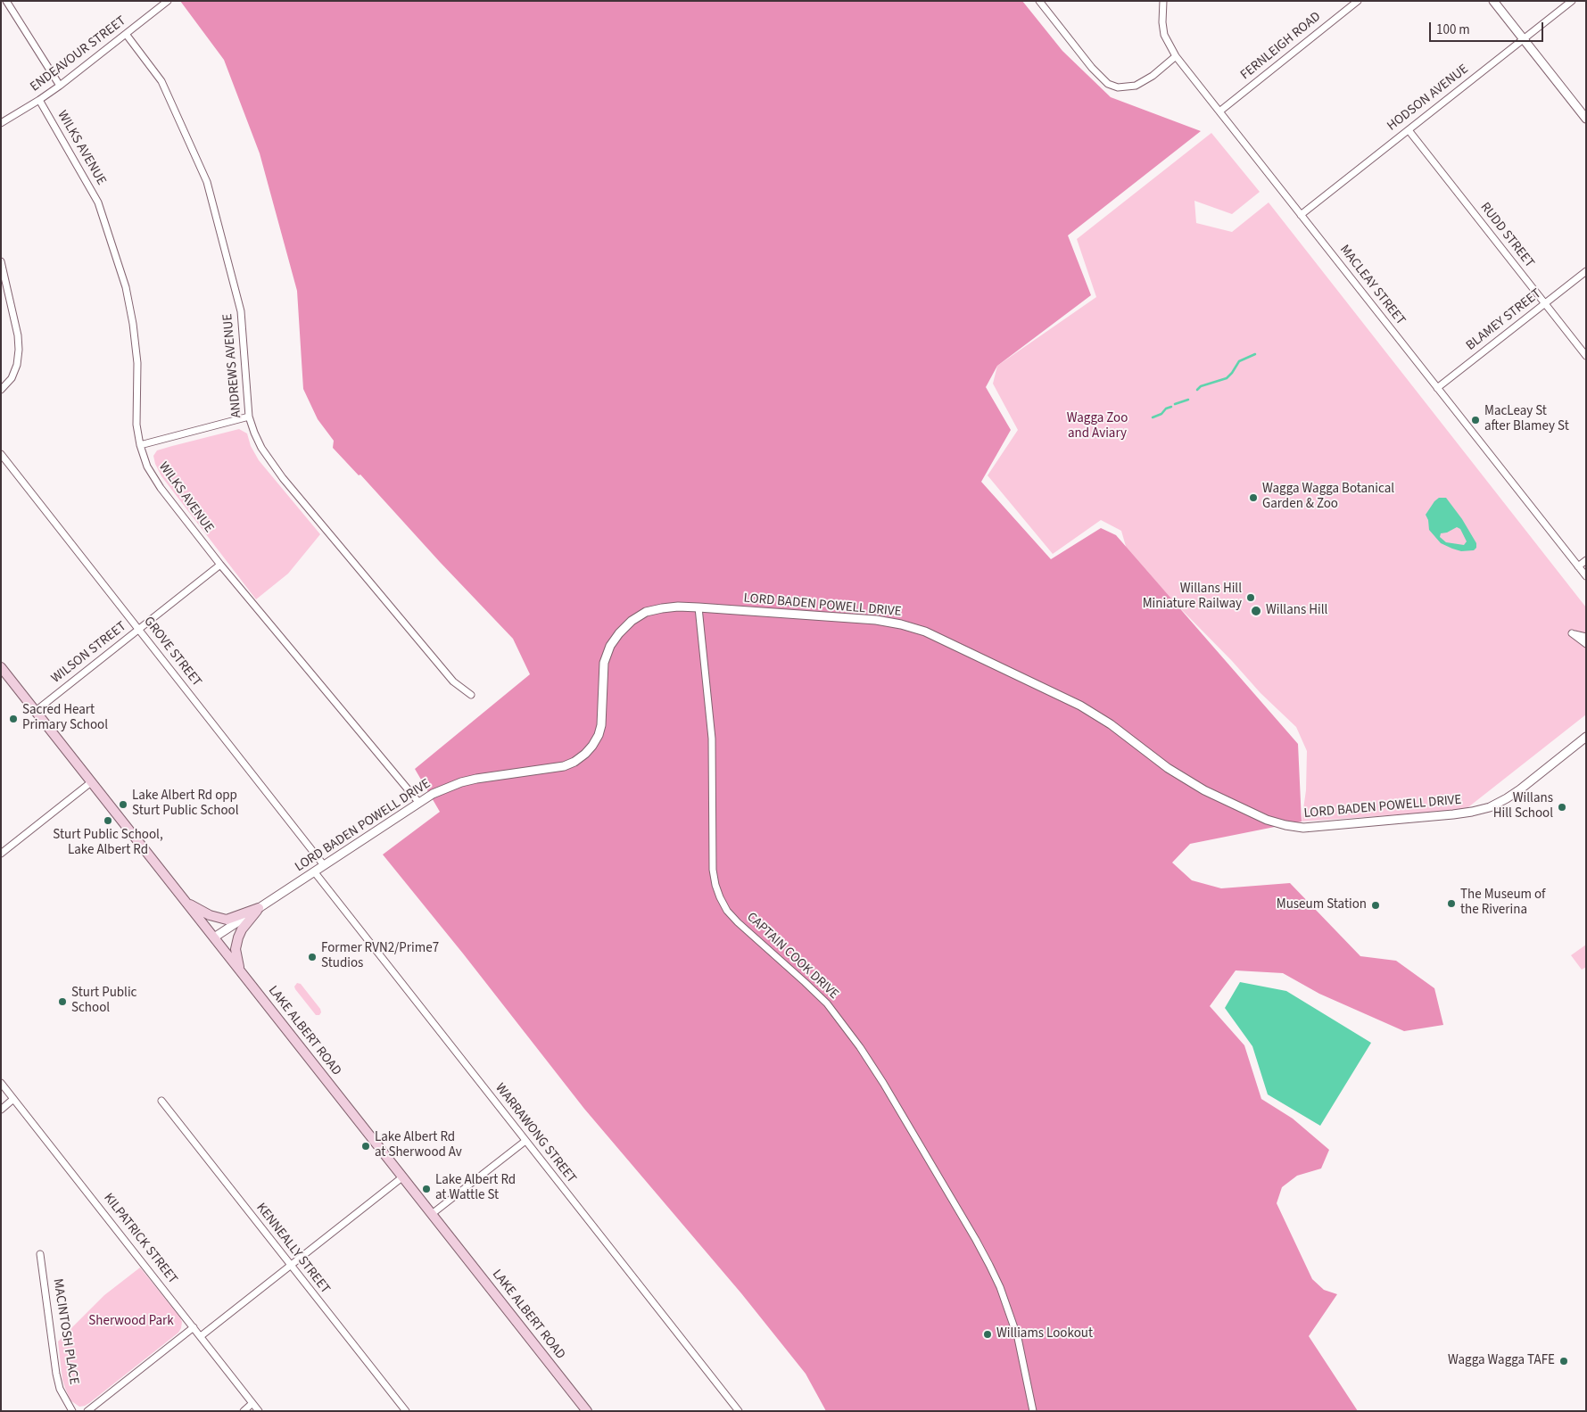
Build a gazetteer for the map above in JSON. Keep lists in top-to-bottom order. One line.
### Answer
{"streets":{"main road":["LAKE ALBERT ROAD"],"street":["FERNLEIGH ROAD","ENDEAVOUR STREET","HODSON AVENUE","WILKS AVENUE","RUDD STREET","MACLEAY STREET","BLAMEY STREET","ANDREWS AVENUE","LORD BADEN POWELL DRIVE","GROVE STREET","WILSON STREET","CAPTAIN COOK DRIVE","WARRAWONG STREET","KILPATRICK STREET","KENNEALLY STREET","MACINTOSH PLACE"]},"crossings":[["FERNLEIGH ROAD","MACLEAY STREET"],["ENDEAVOUR STREET","WILKS AVENUE"],["ENDEAVOUR STREET","ANDREWS AVENUE"],["HODSON AVENUE","RUDD STREET"],["HODSON AVENUE","MACLEAY STREET"],["WILKS AVENUE","LORD BADEN POWELL DRIVE"],["WILKS AVENUE","WILSON STREET"],["RUDD STREET","BLAMEY STREET"],["MACLEAY STREET","BLAMEY STREET"],["LORD BADEN POWELL DRIVE","GROVE STREET"],["LORD BADEN POWELL DRIVE","CAPTAIN COOK DRIVE"],["LORD BADEN POWELL DRIVE","LAKE ALBERT ROAD"],["LORD BADEN POWELL DRIVE","WARRAWONG STREET"],["GROVE STREET","WILSON STREET"],["WILSON STREET","LAKE ALBERT ROAD"]],"parks":["Wagga Zoo and Aviary","Sherwood Park"],"places":["MacLeay St after Blamey St","Wagga Wagga Botanical Garden & Zoo","Willans Hill Miniature Railway","Willans Hill","Sacred Heart Primary School","Lake Albert Rd opp Sturt Public School","Willans Hill School","Sturt Public School, Lake Albert Rd","The Museum of the Riverina","Museum Station","Former RVN2/Prime7 Studios","Sturt Public School","Lake Albert Rd at Sherwood Av","Lake Albert Rd at Wattle St","Williams Lookout","Wagga Wagga TAFE"],"scale_bar":"100 m"}
